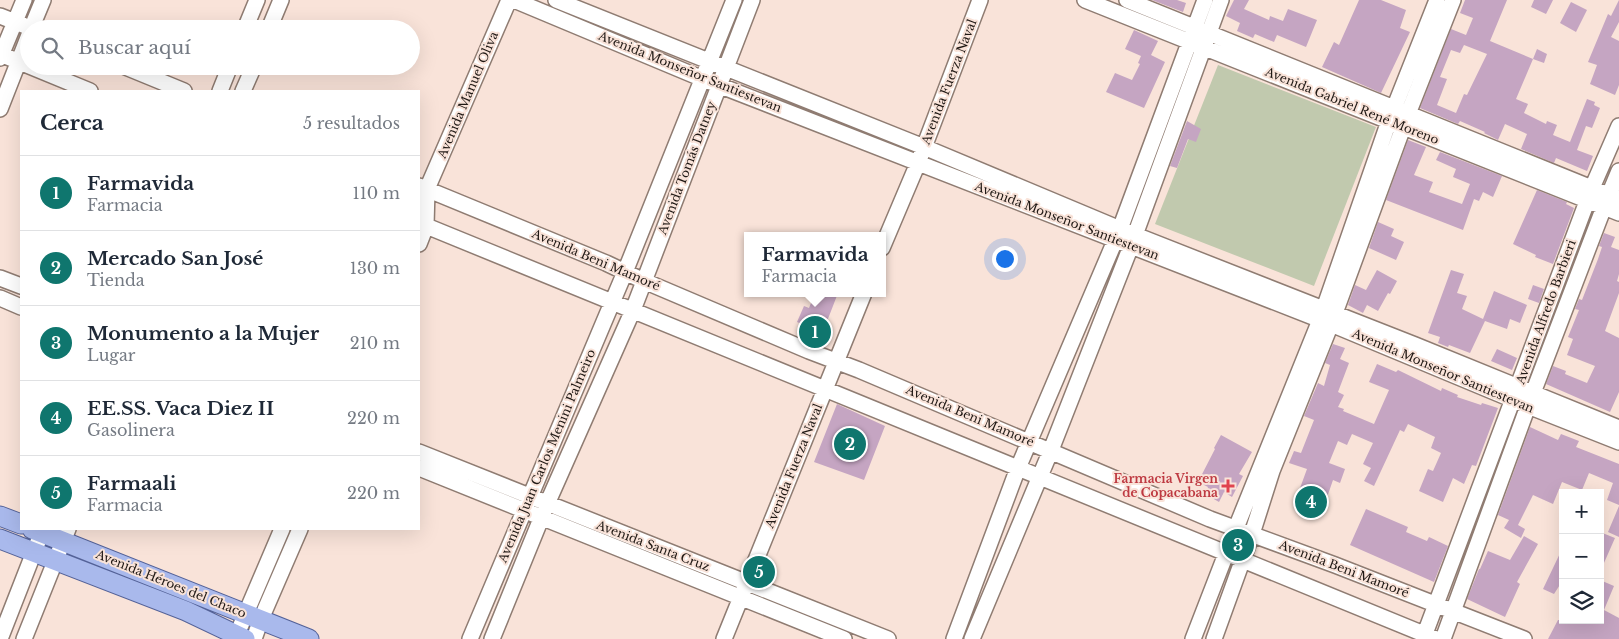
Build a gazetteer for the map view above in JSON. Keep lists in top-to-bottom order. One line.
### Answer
{"streets":{"main road":["Avenida Héroes del Chaco"],"street":["Avenida Monseñor Santiestevan","Avenida Fuerza Naval","Avenida Manuel Oliva","Avenida Gabriel René Moreno","Avenida Tomás Datney","Avenida Beni Mamoré","Avenida Alfredo Barbieri","Avenida Juan Carlos Menini Palmeiro","Avenida Santa Cruz"]},"crossings":[["Avenida Monseñor Santiestevan","Avenida Fuerza Naval"],["Avenida Monseñor Santiestevan","Avenida Tomás Datney"],["Avenida Monseñor Santiestevan","Avenida Alfredo Barbieri"],["Avenida Fuerza Naval","Avenida Beni Mamoré"],["Avenida Fuerza Naval","Avenida Santa Cruz"],["Avenida Manuel Oliva","Avenida Beni Mamoré"],["Avenida Gabriel René Moreno","Avenida Alfredo Barbieri"],["Avenida Tomás Datney","Avenida Beni Mamoré"],["Avenida Tomás Datney","Avenida Juan Carlos Menini Palmeiro"],["Avenida Beni Mamoré","Avenida Alfredo Barbieri"],["Avenida Beni Mamoré","Avenida Juan Carlos Menini Palmeiro"],["Avenida Juan Carlos Menini Palmeiro","Avenida Santa Cruz"]],"places":{"health":["Farmacia Virgen de Copacabana"]},"page":{"search":"Buscar aquí","heading":["Cerca","5 resultados"],"list":[{"mark":"1","name":"Farmavida","note":"Farmacia","value":"110 m"},{"mark":"2","name":"Mercado San José","note":"Tienda","value":"130 m"},{"mark":"3","name":"Monumento a la Mujer","note":"Lugar","value":"210 m"},{"mark":"4","name":"EE.SS. Vaca Diez II","note":"Gasolinera","value":"220 m"},{"mark":"5","name":"Farmaali","note":"Farmacia","value":"220 m"}],"popup":["Farmavida","Farmacia"],"pins":["1","2","4","3","5"],"map_buttons":["+","−"]}}
